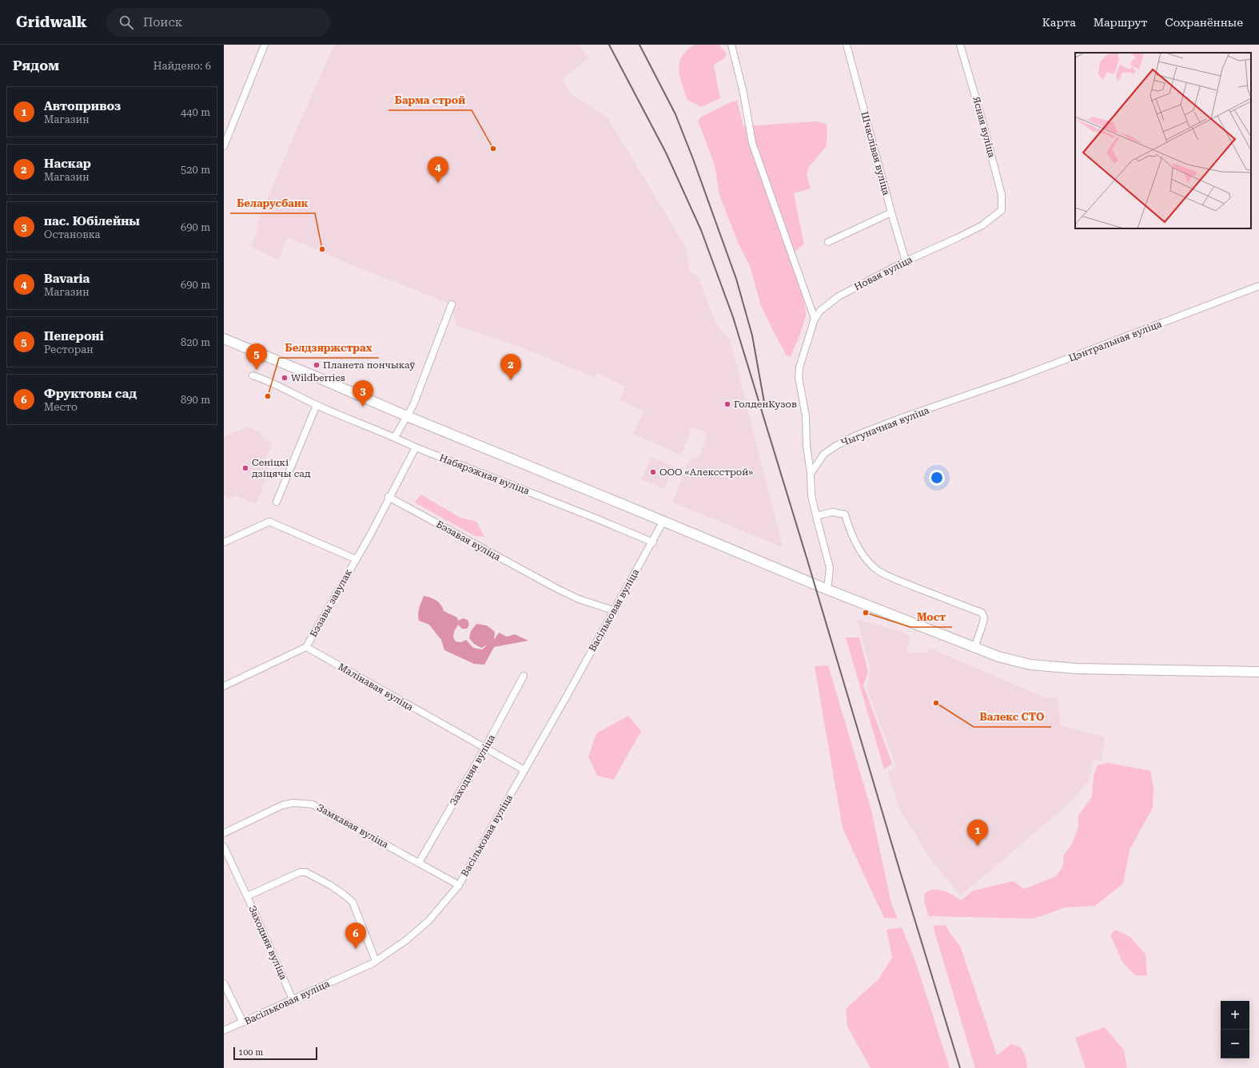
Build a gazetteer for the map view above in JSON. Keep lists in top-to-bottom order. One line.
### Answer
{"streets":{"street":["Ясная вуліца","Шчаслівая вуліца","Новая вуліца","Цэнтральная вуліца","Чыгуначная вуліца","Набярэжная вуліца","Бэзавая вуліца","Бэзавы завулак","Васільковая вуліца","Малінавая вуліца","Заходняя вуліца","Замкавая вуліца"]},"crossings":[["Ясная вуліца","Новая вуліца"],["Шчаслівая вуліца","Новая вуліца"],["Новая вуліца","Чыгуначная вуліца"],["Цэнтральная вуліца","Чыгуначная вуліца"],["Набярэжная вуліца","Васільковая вуліца"],["Бэзавая вуліца","Васільковая вуліца"],["Бэзавы завулак","Малінавая вуліца"],["Васільковая вуліца","Малінавая вуліца"],["Васільковая вуліца","Заходняя вуліца"],["Васільковая вуліца","Замкавая вуліца"],["Малінавая вуліца","Заходняя вуліца"],["Заходняя вуліца","Замкавая вуліца"]],"places":["Барма строй","Беларусбанк","Планета пончыкаў","Wildberries","Белдзяржстрах","ГолденКузов","Сеніцкі дзіцячы сад","ООО «Алексстрой»","Мост","Валекс СТО"],"scale_bar":"100 m","page":{"header":"Gridwalk","search":"Поиск","nav":["Карта","Маршрут","Сохранённые"],"heading":["Рядом","Найдено: 6"],"list":[{"mark":"1","name":"Автопривоз","note":"Магазин","value":"440 m"},{"mark":"2","name":"Наскар","note":"Магазин","value":"520 m"},{"mark":"3","name":"пас. Юбілейны","note":"Остановка","value":"690 m"},{"mark":"4","name":"Bavaria","note":"Магазин","value":"690 m"},{"mark":"5","name":"Пепероні","note":"Ресторан","value":"820 m"},{"mark":"6","name":"Фруктовы сад","note":"Место","value":"890 m"}],"pins":["4","5","2","3","1","6"],"map_buttons":["+","−"],"scale":"100 m"}}
